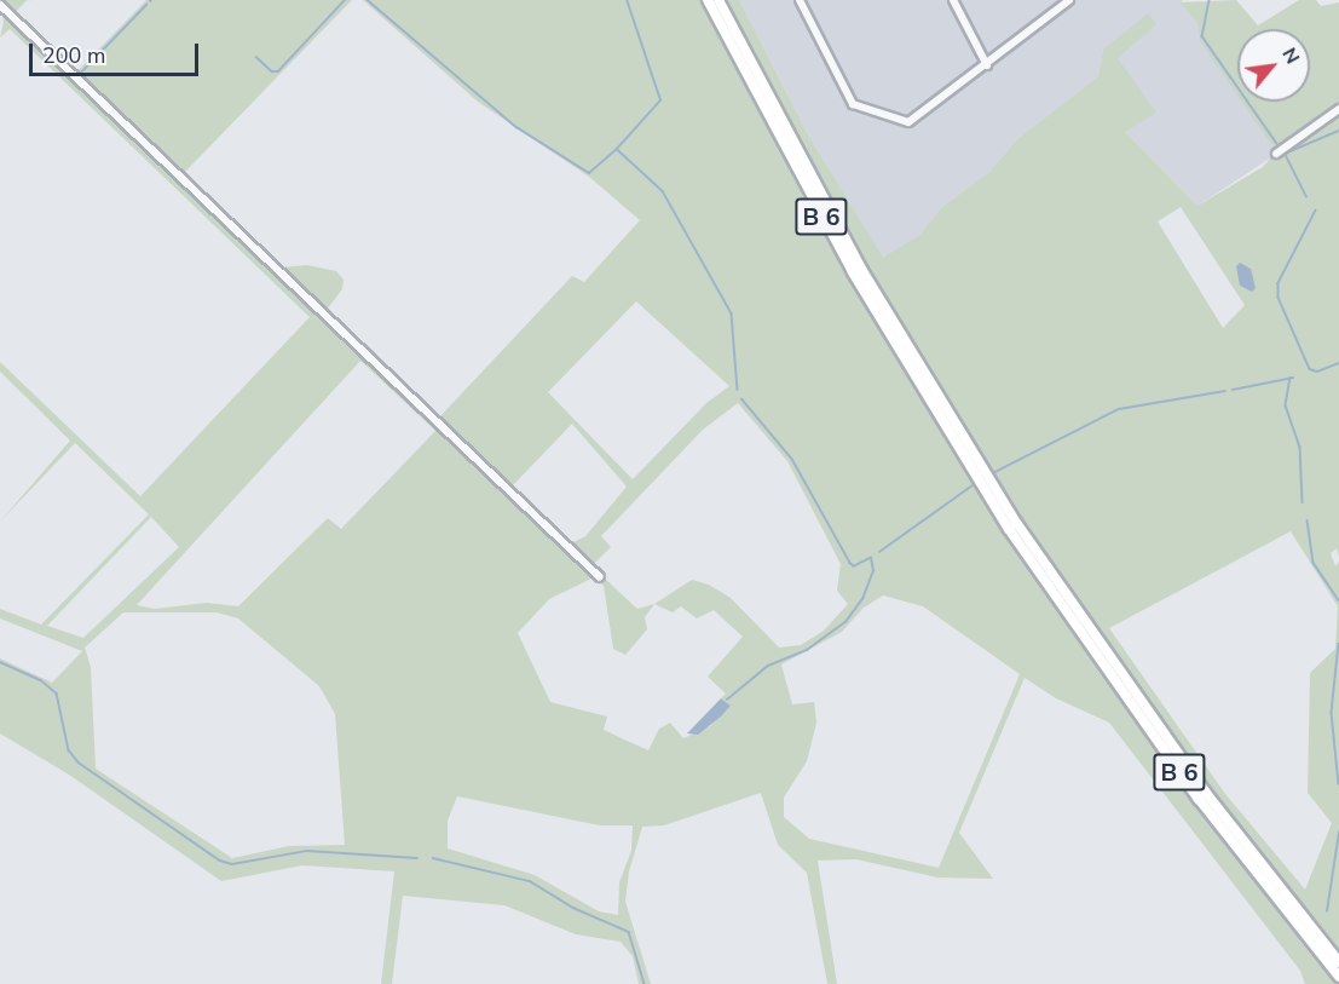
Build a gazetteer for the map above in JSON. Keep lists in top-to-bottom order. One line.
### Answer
{"streets":{"highway":["B 6"]},"scale_bar":"200 m","north":"top right"}
